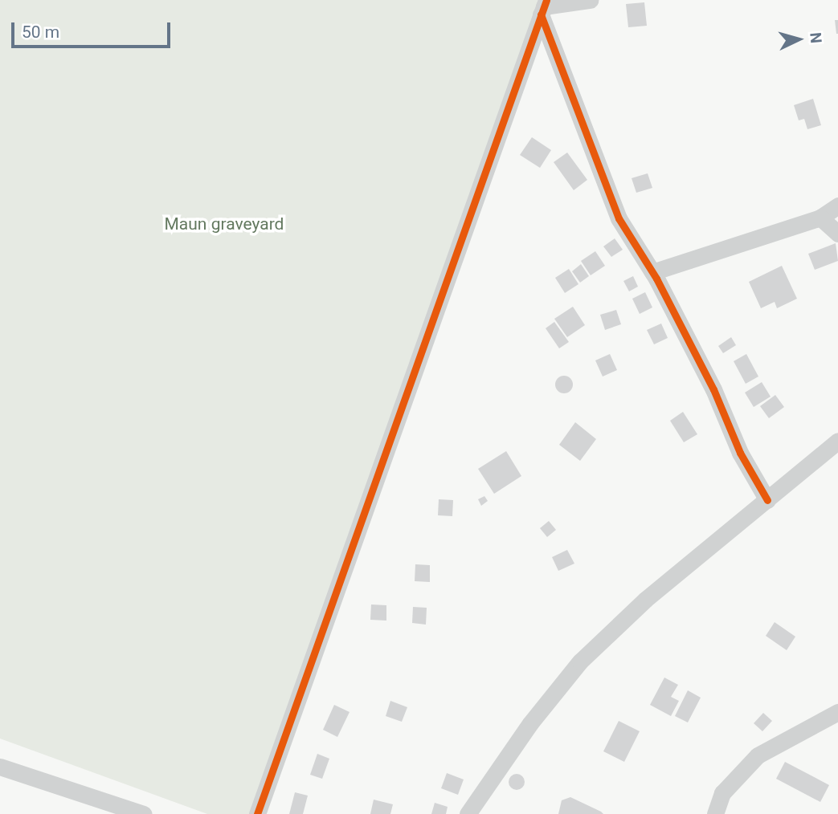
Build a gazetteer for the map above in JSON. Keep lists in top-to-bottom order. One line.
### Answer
{"parks":["Maun graveyard"],"scale_bar":"50 m","north":"right"}
